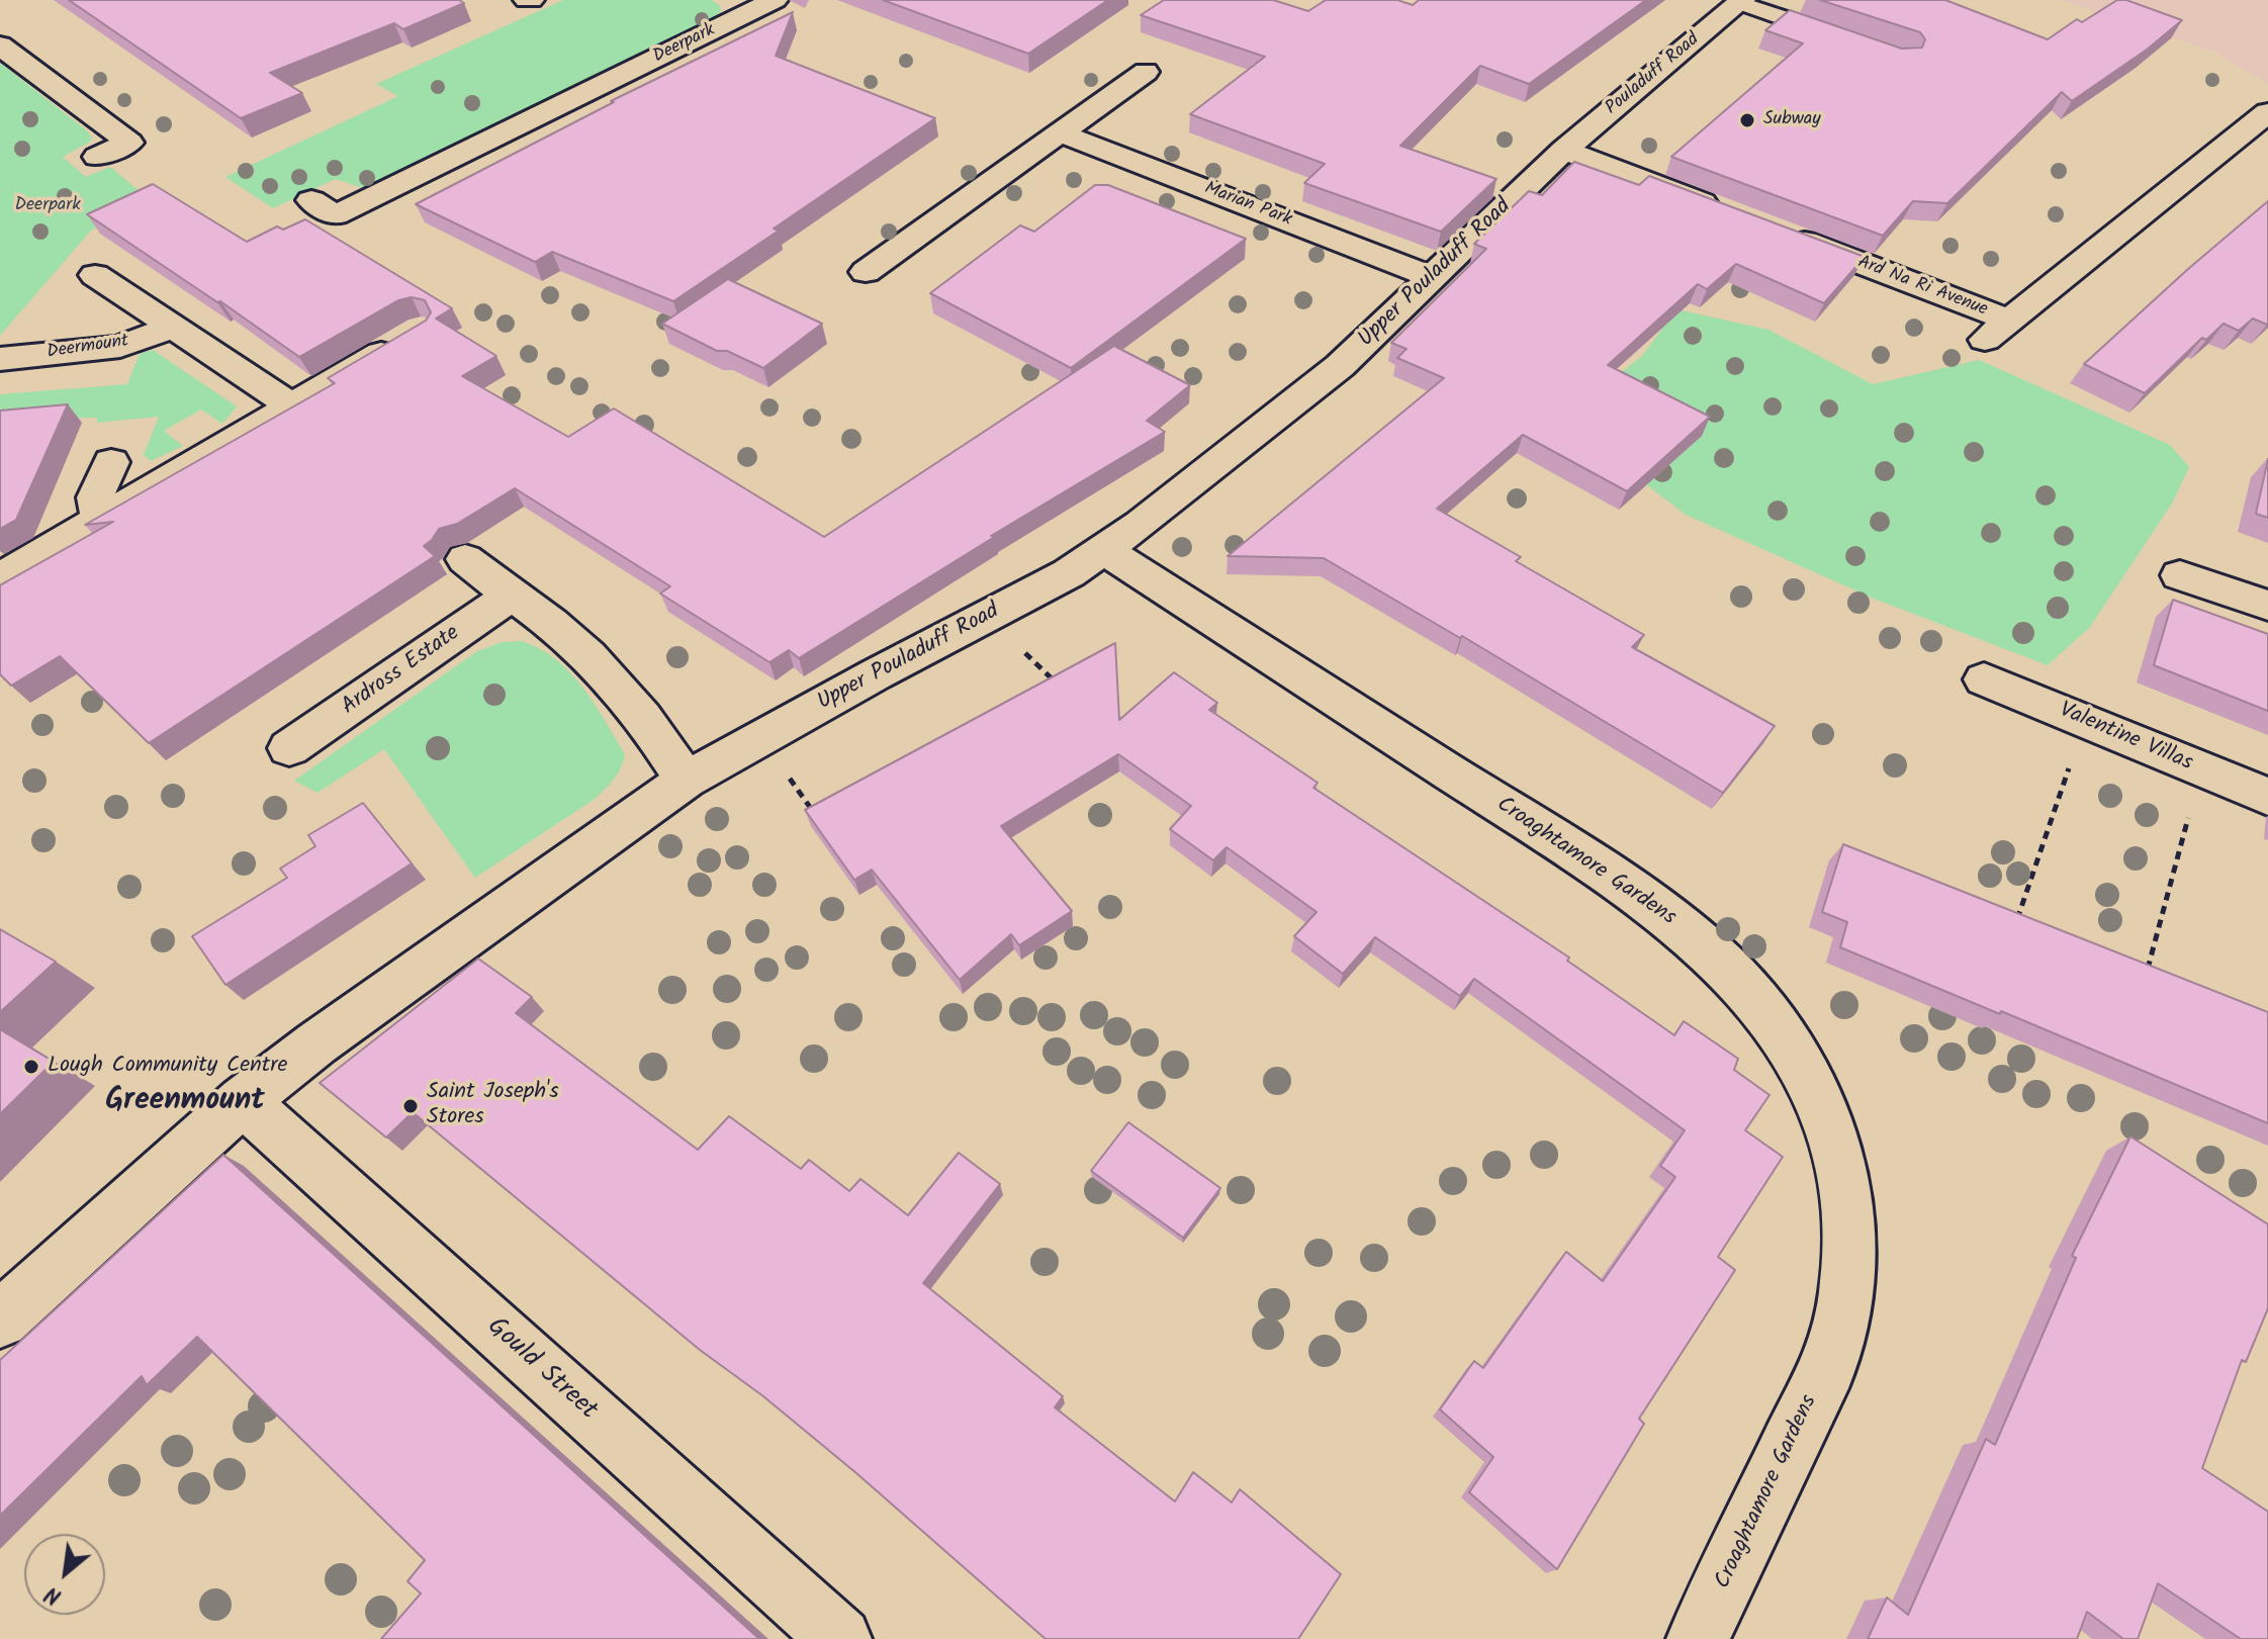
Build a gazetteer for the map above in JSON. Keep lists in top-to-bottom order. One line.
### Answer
{"streets":{"street":["Deerpark","Pouladuff Road","Marian Park","Upper Pouladuff Road","Ard Na Ri Avenue","Deermount","Ardross Estate","Valentine Villas","Croaghtamore Gardens","Gould Street"]},"crossings":[["Pouladuff Road","Upper Pouladuff Road"],["Marian Park","Upper Pouladuff Road"],["Upper Pouladuff Road","Croaghtamore Gardens"],["Upper Pouladuff Road","Gould Street"]],"districts":["Greenmount"],"parks":["Deerpark"],"places":["Subway","Lough Community Centre","Saint Joseph's Stores"],"north":"bottom left"}
